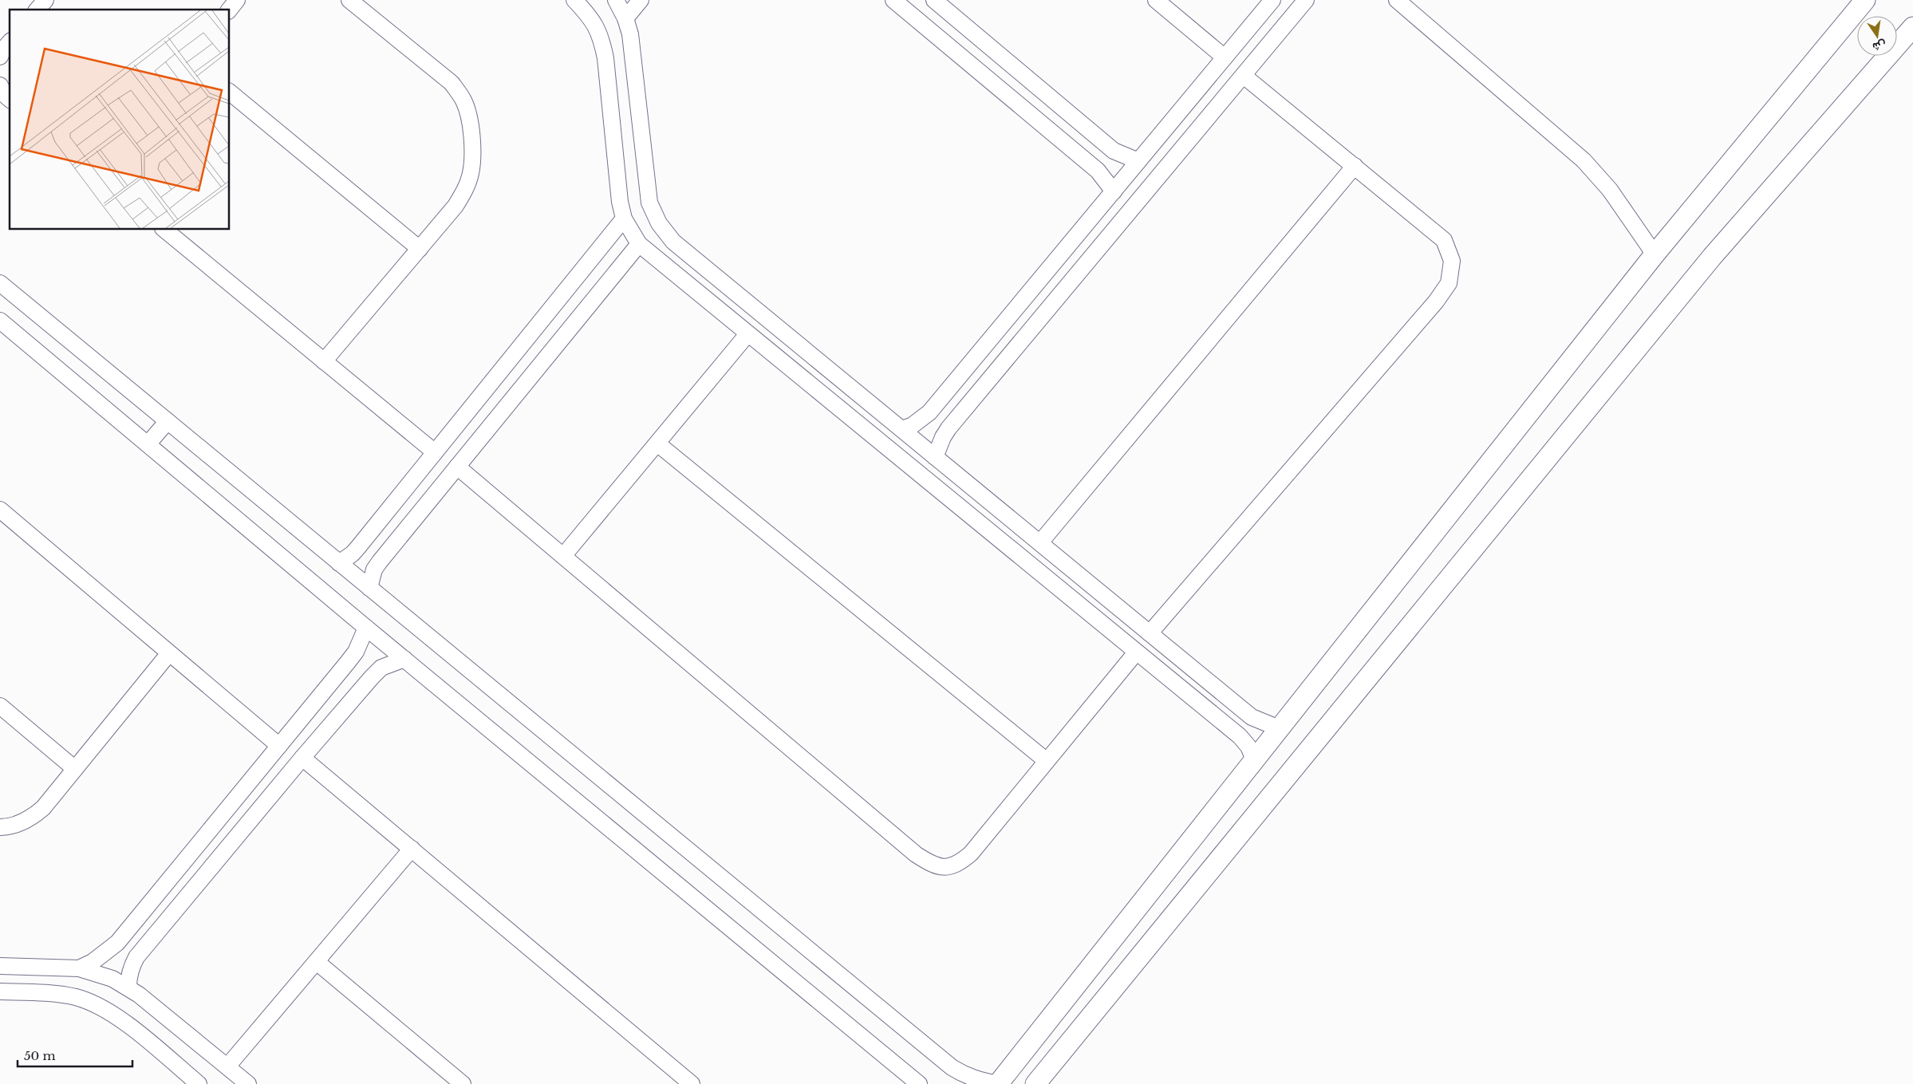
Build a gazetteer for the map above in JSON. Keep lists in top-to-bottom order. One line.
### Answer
{"scale_bar":"50 m","north":"bottom"}
